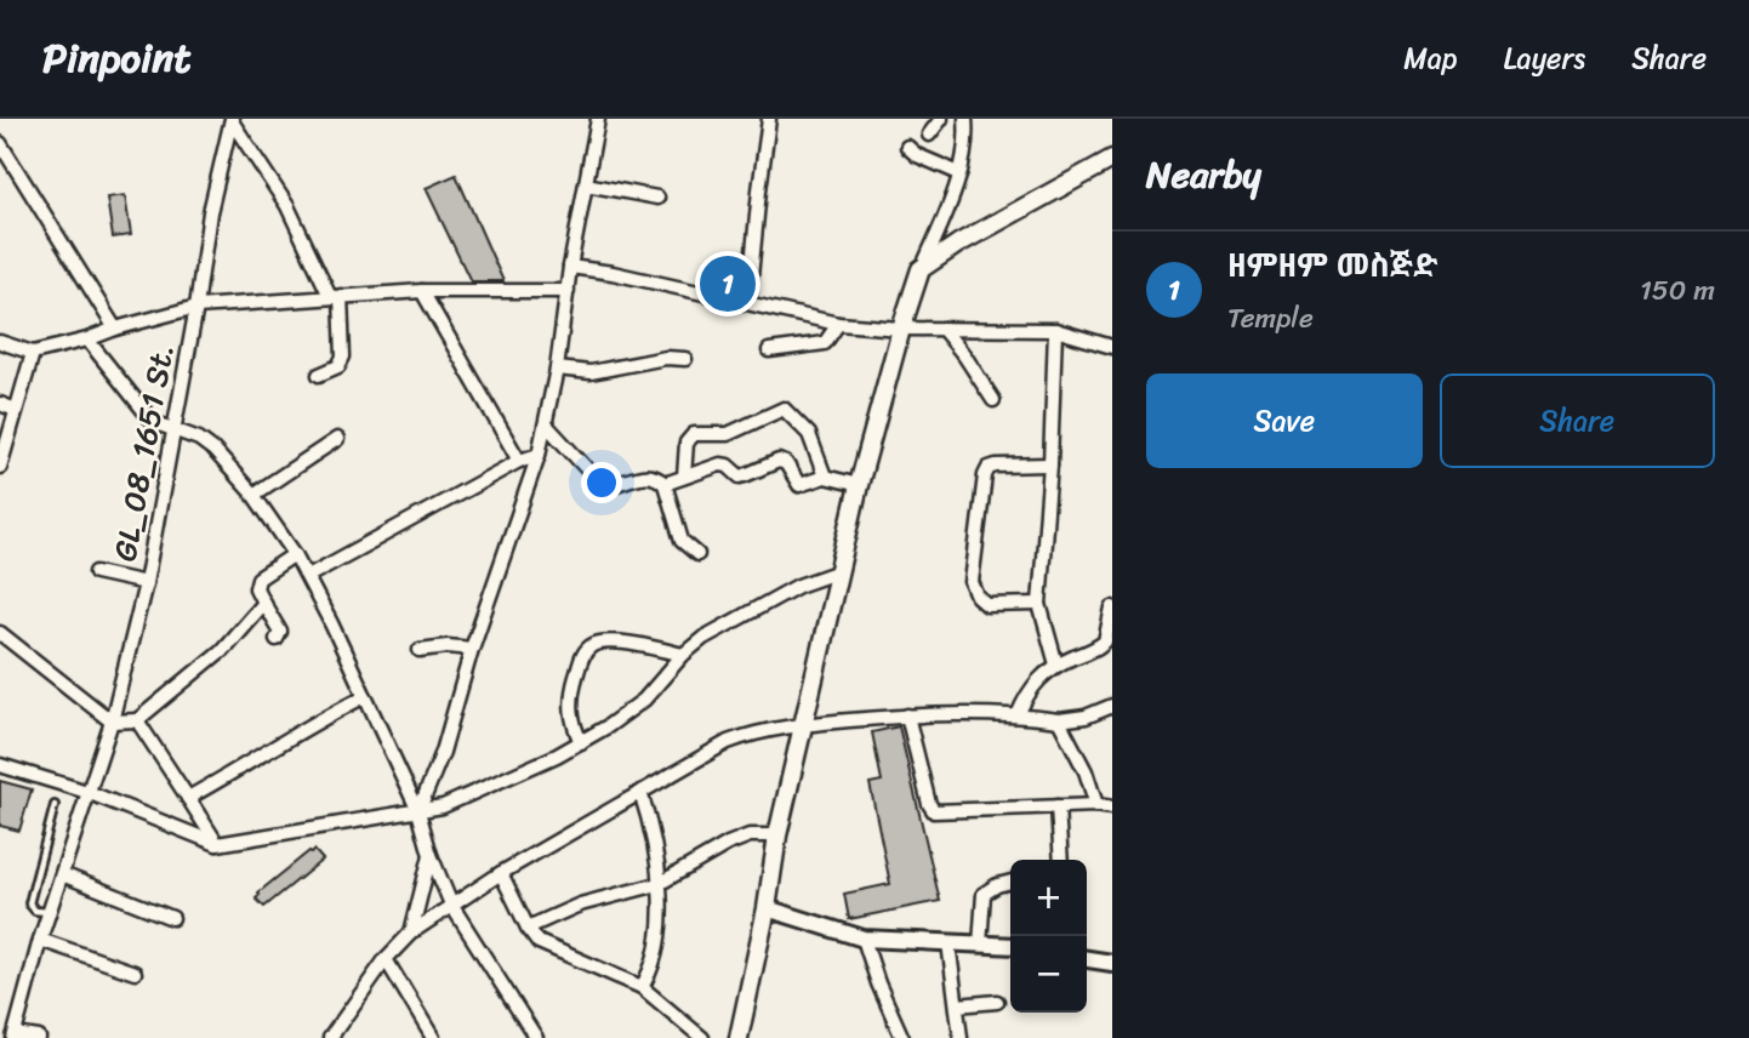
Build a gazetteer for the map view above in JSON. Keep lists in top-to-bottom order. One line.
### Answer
{"streets":{"street":["GL_08_1651 St."]},"page":{"header":"Pinpoint","nav":["Map","Layers","Share"],"heading":"Nearby","list":[{"mark":"1","name":"ዘምዘም መስጅድ","note":"Temple","value":"150 m"}],"pins":"1","buttons":["Save","Share"],"map_buttons":["+","−"]}}
